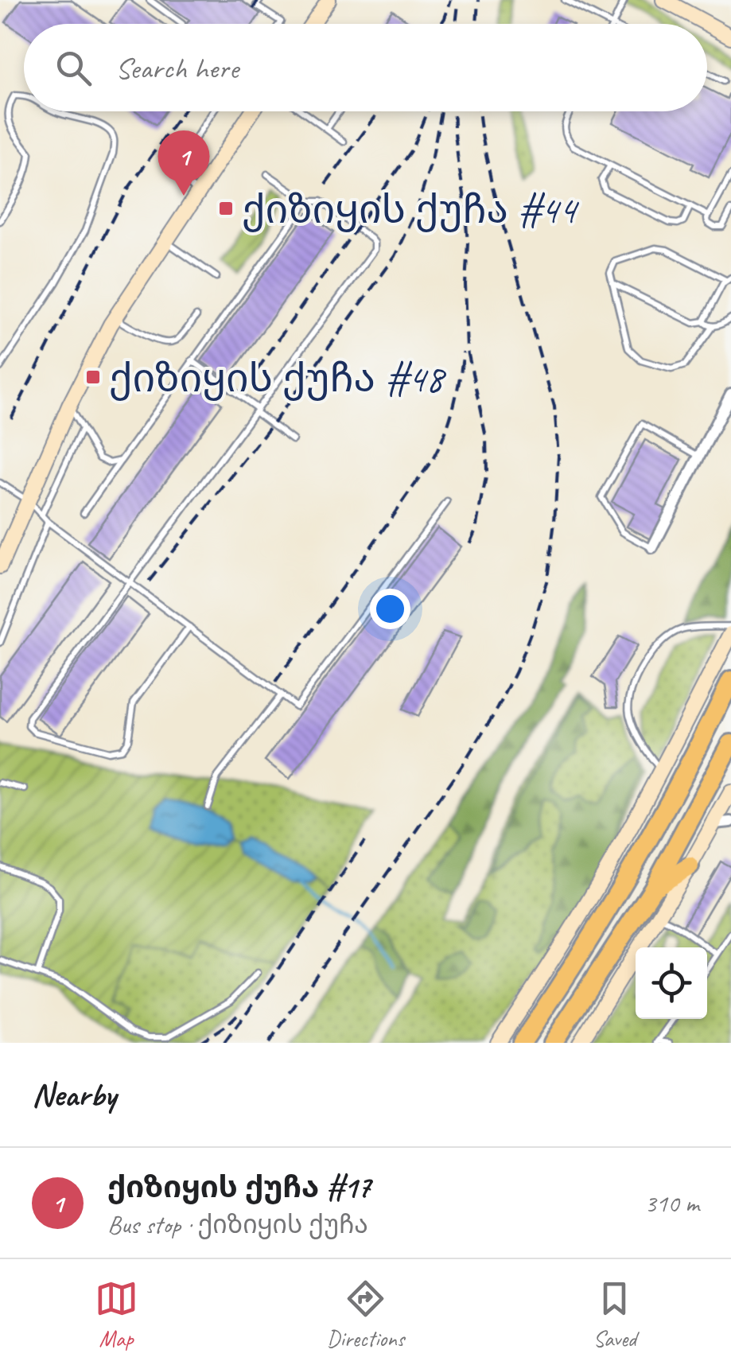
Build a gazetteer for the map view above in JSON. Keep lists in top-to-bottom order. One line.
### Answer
{"places":{"transit":["ქიზიყის ქუჩა #44","ქიზიყის ქუჩა #48"]},"page":{"search":"Search here","pins":"1","heading":"Nearby","list":[{"mark":"1","name":"ქიზიყის ქუჩა #17","note":"Bus stop · ქიზიყის ქუჩა","value":"310 m"}],"nav":["Map","Directions","Saved"]}}
